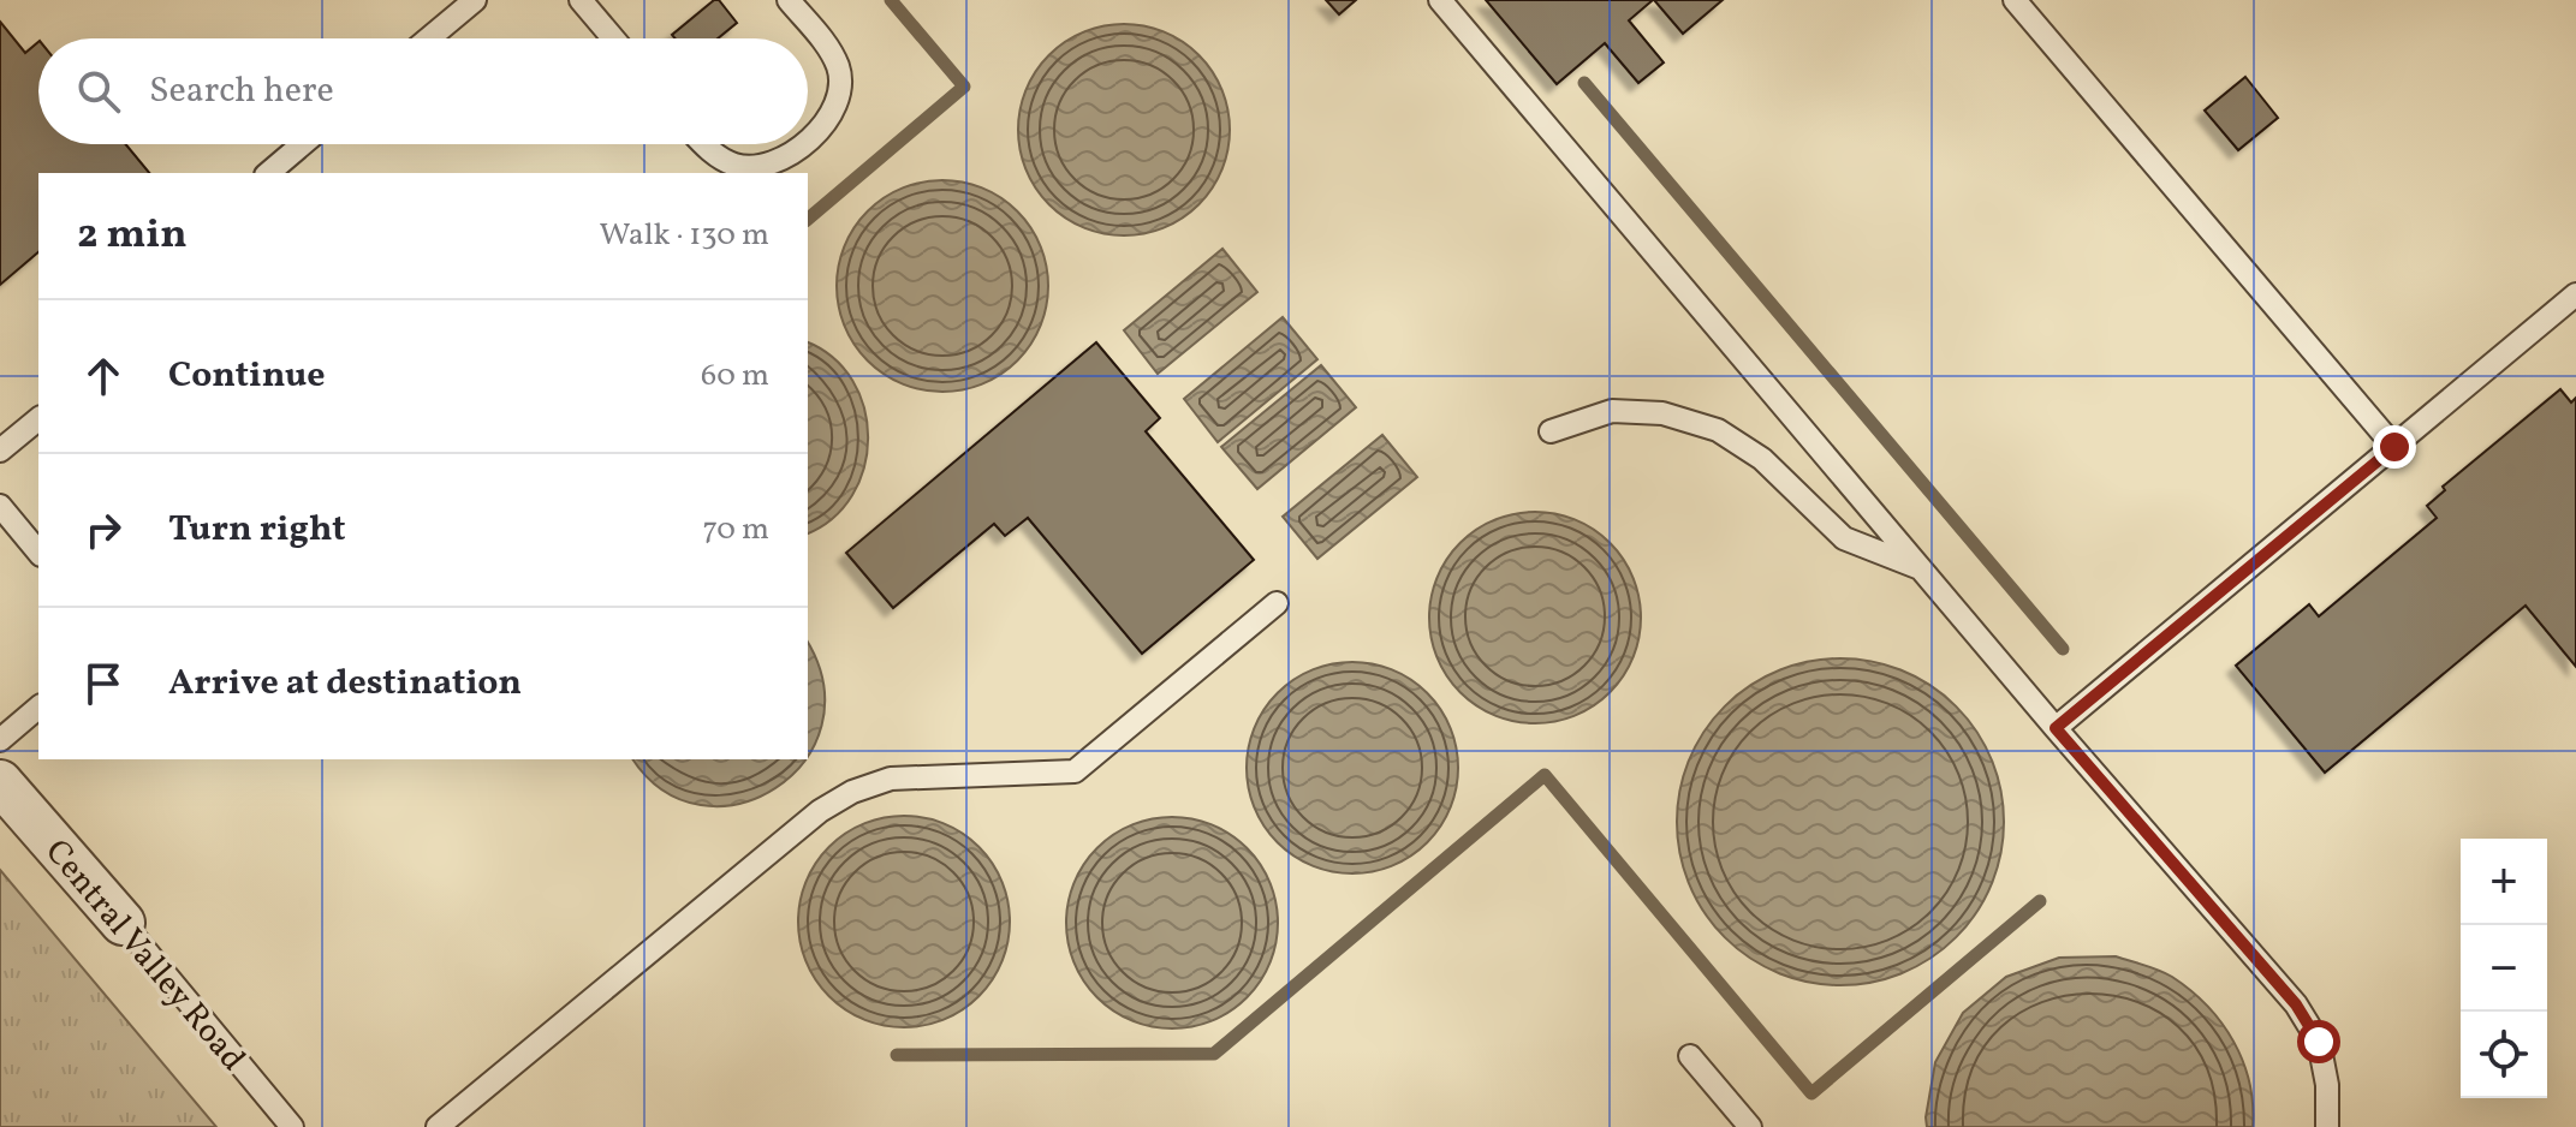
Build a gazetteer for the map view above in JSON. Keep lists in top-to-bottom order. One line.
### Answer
{"streets":{"street":["Central Valley Road"]},"page":{"search":"Search here","heading":["2 min","Walk · 130 m"],"list":[["Continue","60 m"],["Turn right","70 m"],"Arrive at destination"],"map_buttons":["+","−"]}}
